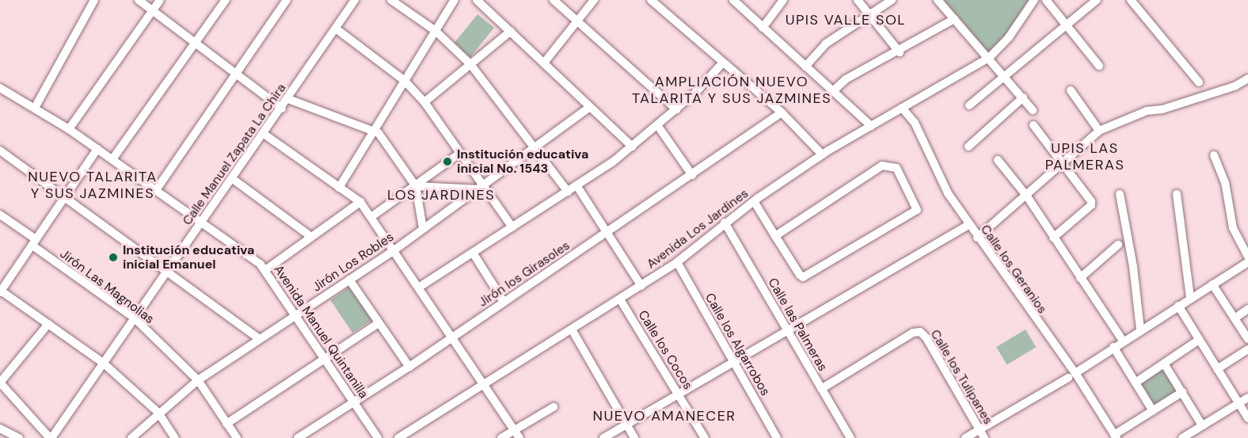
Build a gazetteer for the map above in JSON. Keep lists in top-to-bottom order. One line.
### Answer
{"streets":{"street":["Calle Manuel Zapata La Chira","Avenida Los Jardines","Jirón Los Robles","Calle los Geranios","Jirón los Girasoles","Jirón Las Magnolias","Calle las Palmeras","Avenida Manuel Quintanilla","Calle los Algarrobos","Calle los Cocos","Calle los Tulipanes"]},"crossings":[["Calle Manuel Zapata La Chira","Jirón Las Magnolias"],["Calle Manuel Zapata La Chira","Avenida Manuel Quintanilla"],["Avenida Los Jardines","Calle los Geranios"],["Avenida Los Jardines","Calle las Palmeras"],["Avenida Los Jardines","Calle los Algarrobos"],["Avenida Los Jardines","Calle los Cocos"],["Jirón Los Robles","Jirón Las Magnolias"],["Jirón Los Robles","Avenida Manuel Quintanilla"],["Jirón los Girasoles","Avenida Manuel Quintanilla"],["Calle las Palmeras","Calle los Tulipanes"]],"districts":["UPIS VALLE SOL","AMPLIACIÓN NUEVO TALARITA Y SUS JAZMINES","UPIS LAS PALMERAS","NUEVO TALARITA Y SUS JAZMINES","LOS JARDINES","NUEVO AMANECER"],"places":["Institución educativa inicial No. 1543","Institución educativa inicial Emanuel"]}
